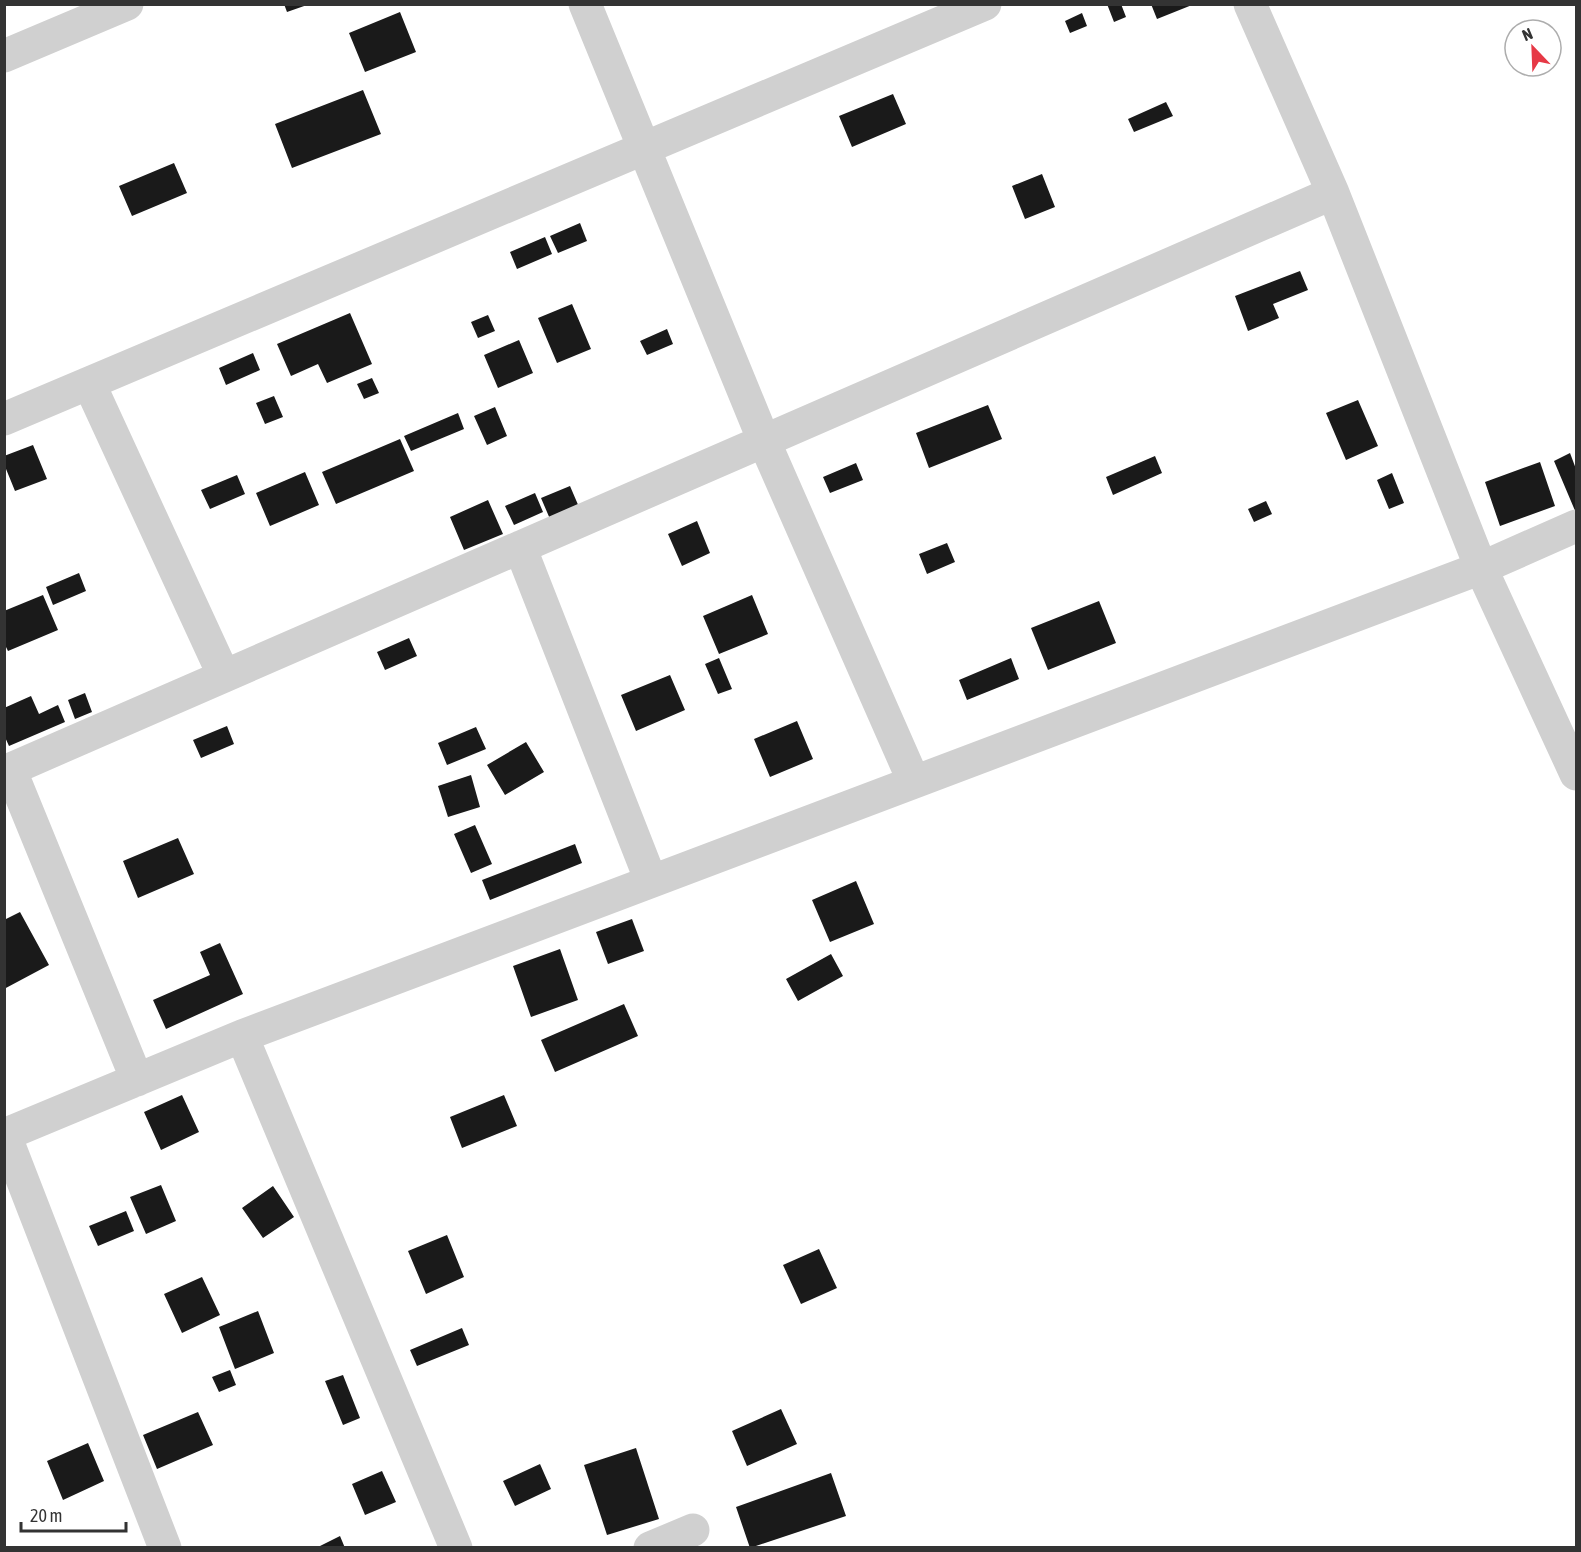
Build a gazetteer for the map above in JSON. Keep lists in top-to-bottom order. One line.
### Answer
{"scale_bar":"20 m","north":"top left"}
